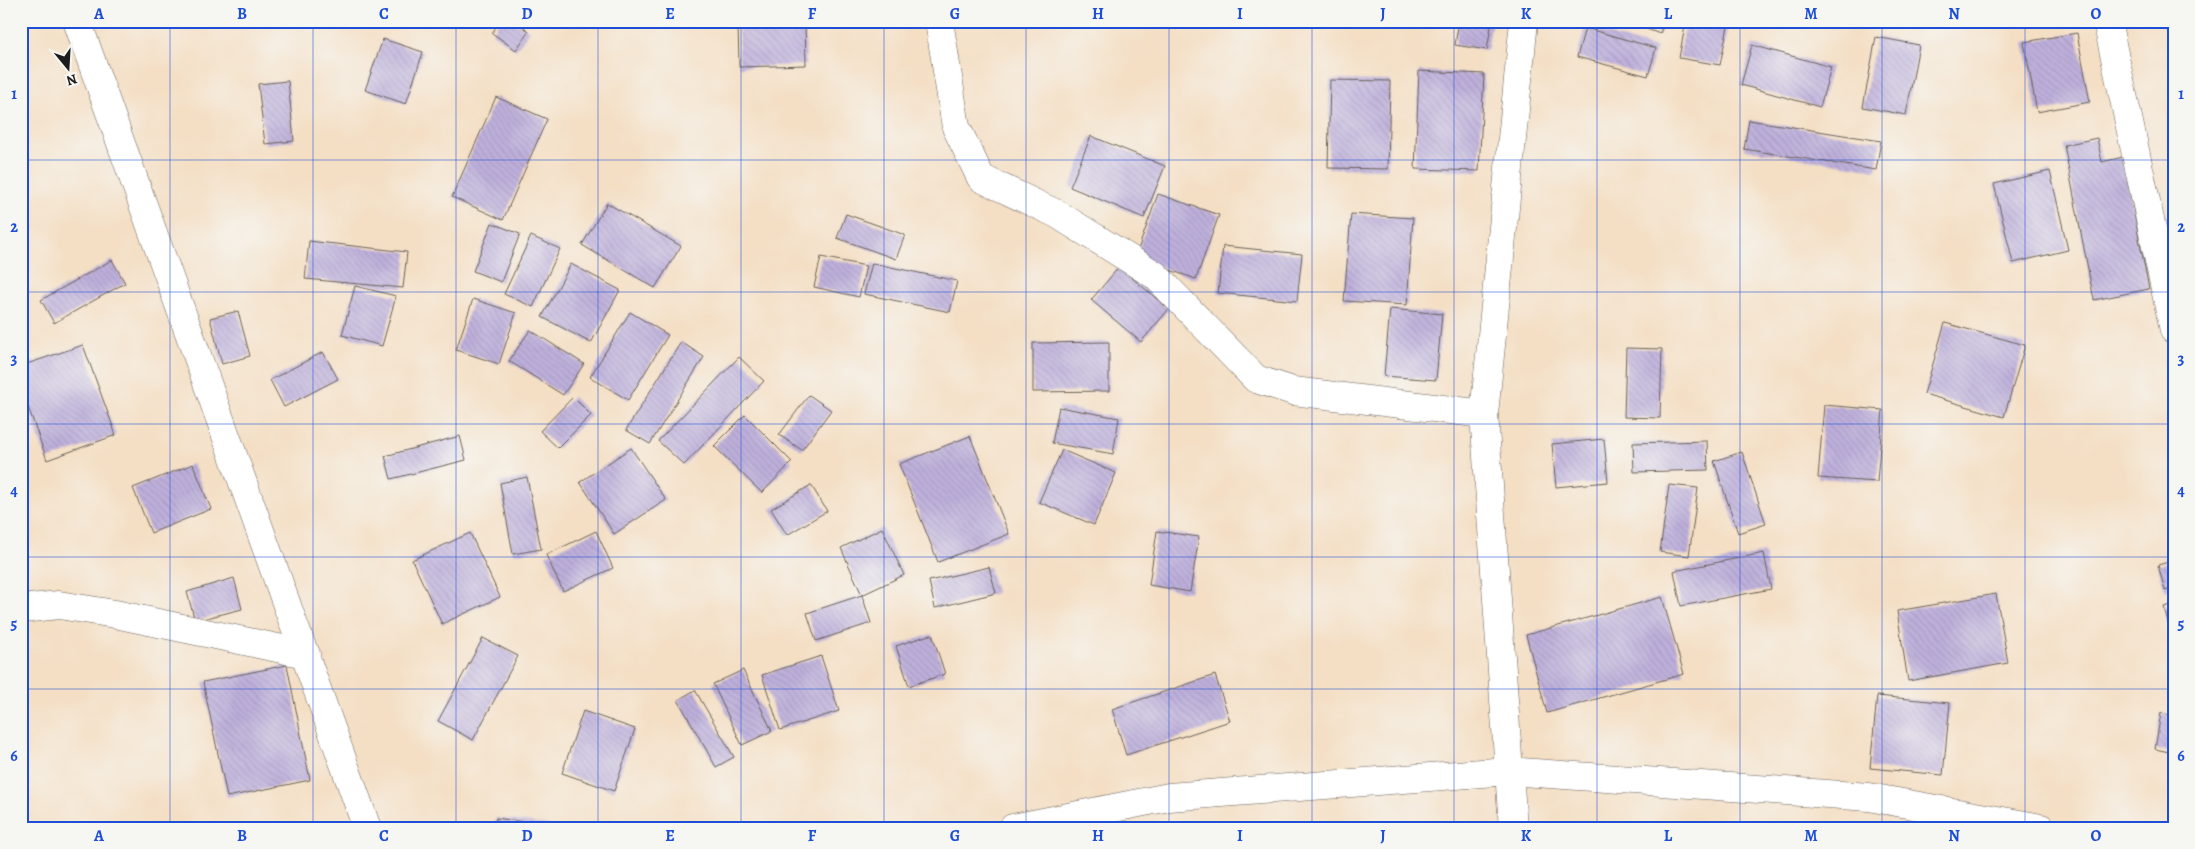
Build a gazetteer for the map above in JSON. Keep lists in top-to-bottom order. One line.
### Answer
{"north":"bottom","grid":{"columns":["A","B","C","D","E","F","G","H","I","J","K","L","M","N","O"],"rows":["1","2","3","4","5","6"]}}
